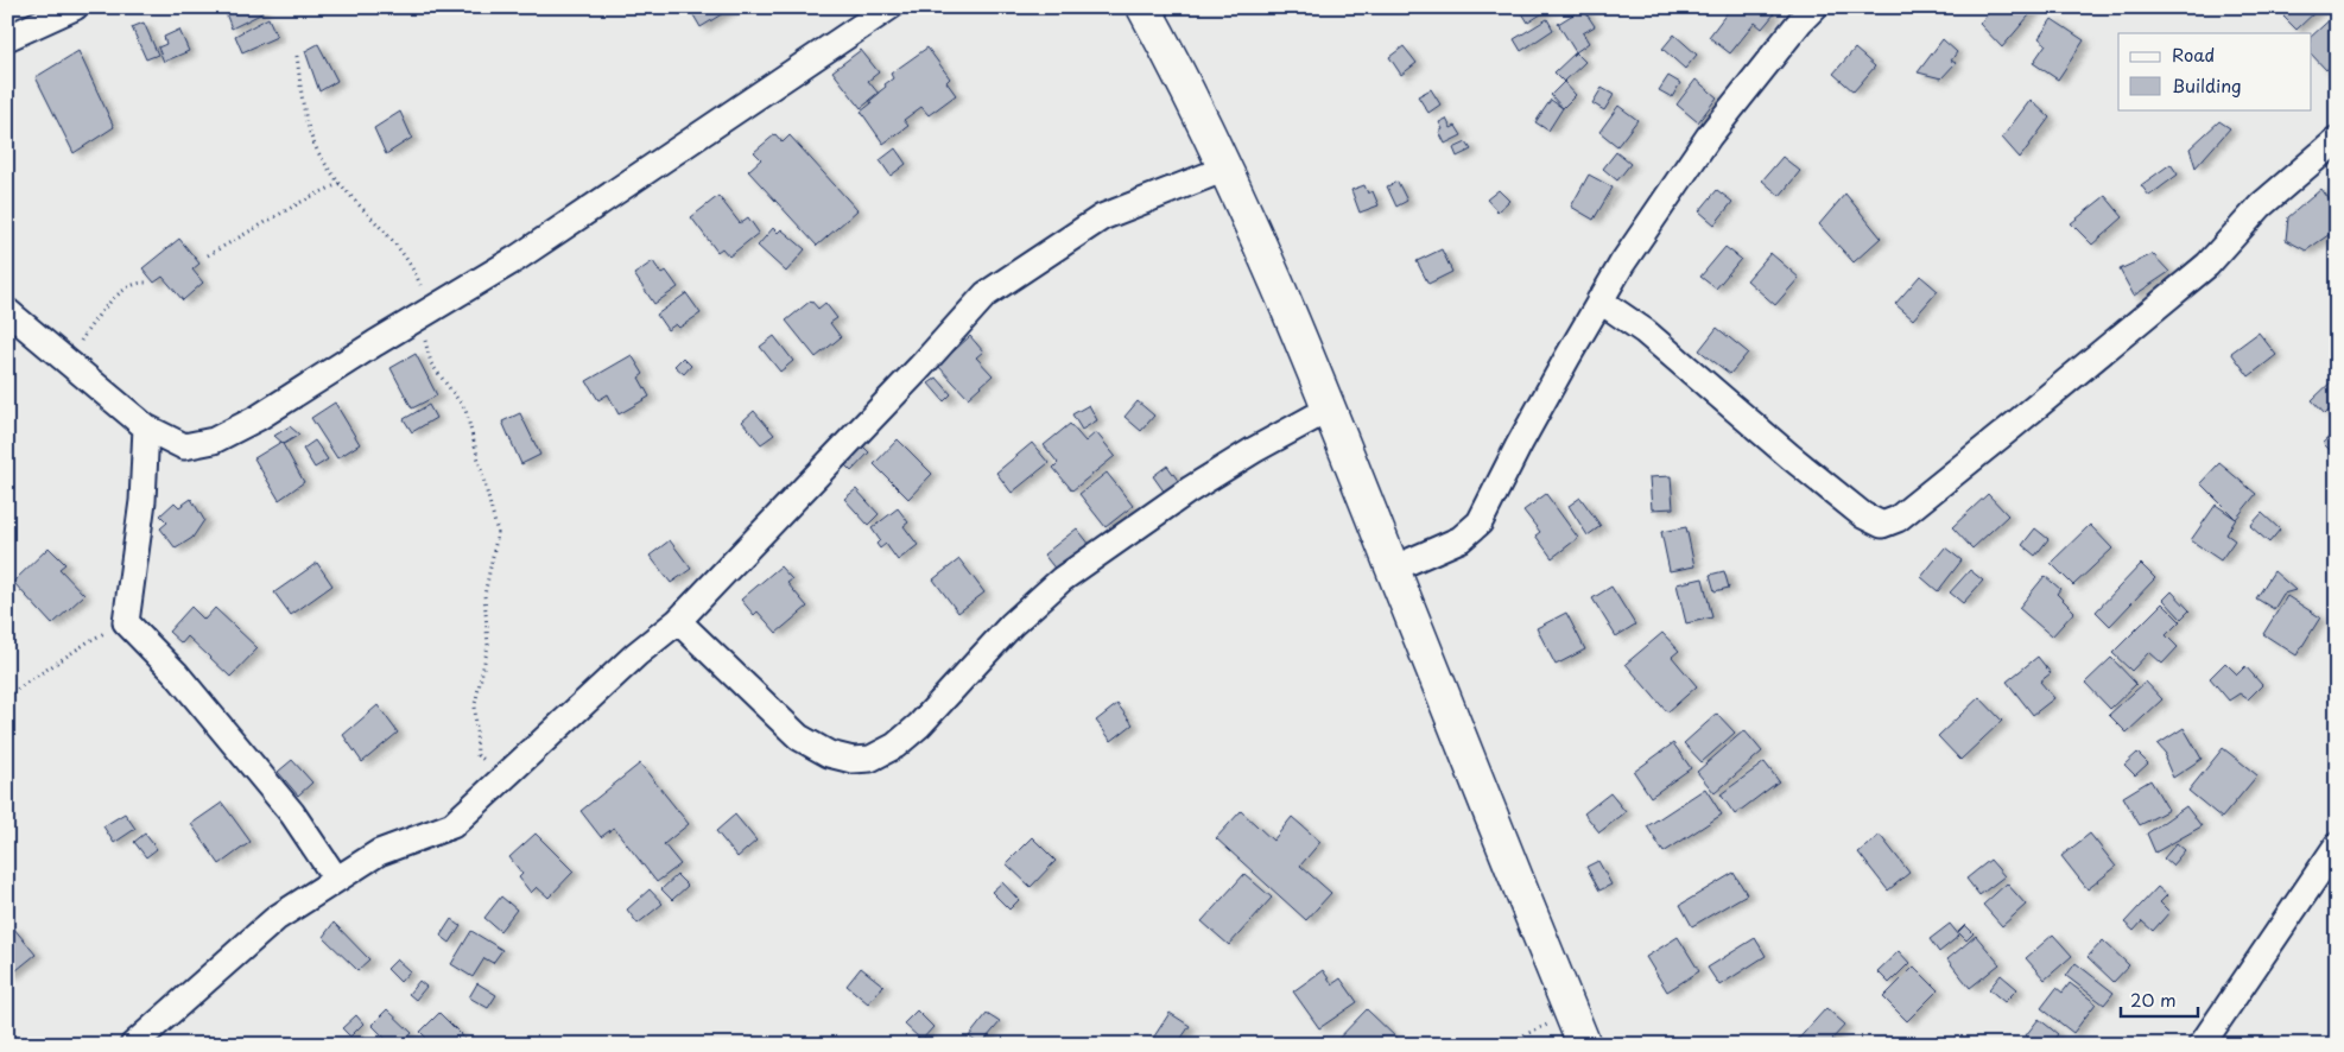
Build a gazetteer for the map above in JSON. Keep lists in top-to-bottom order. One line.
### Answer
{"legend":["Road","Building"],"scale_bar":"20 m"}
